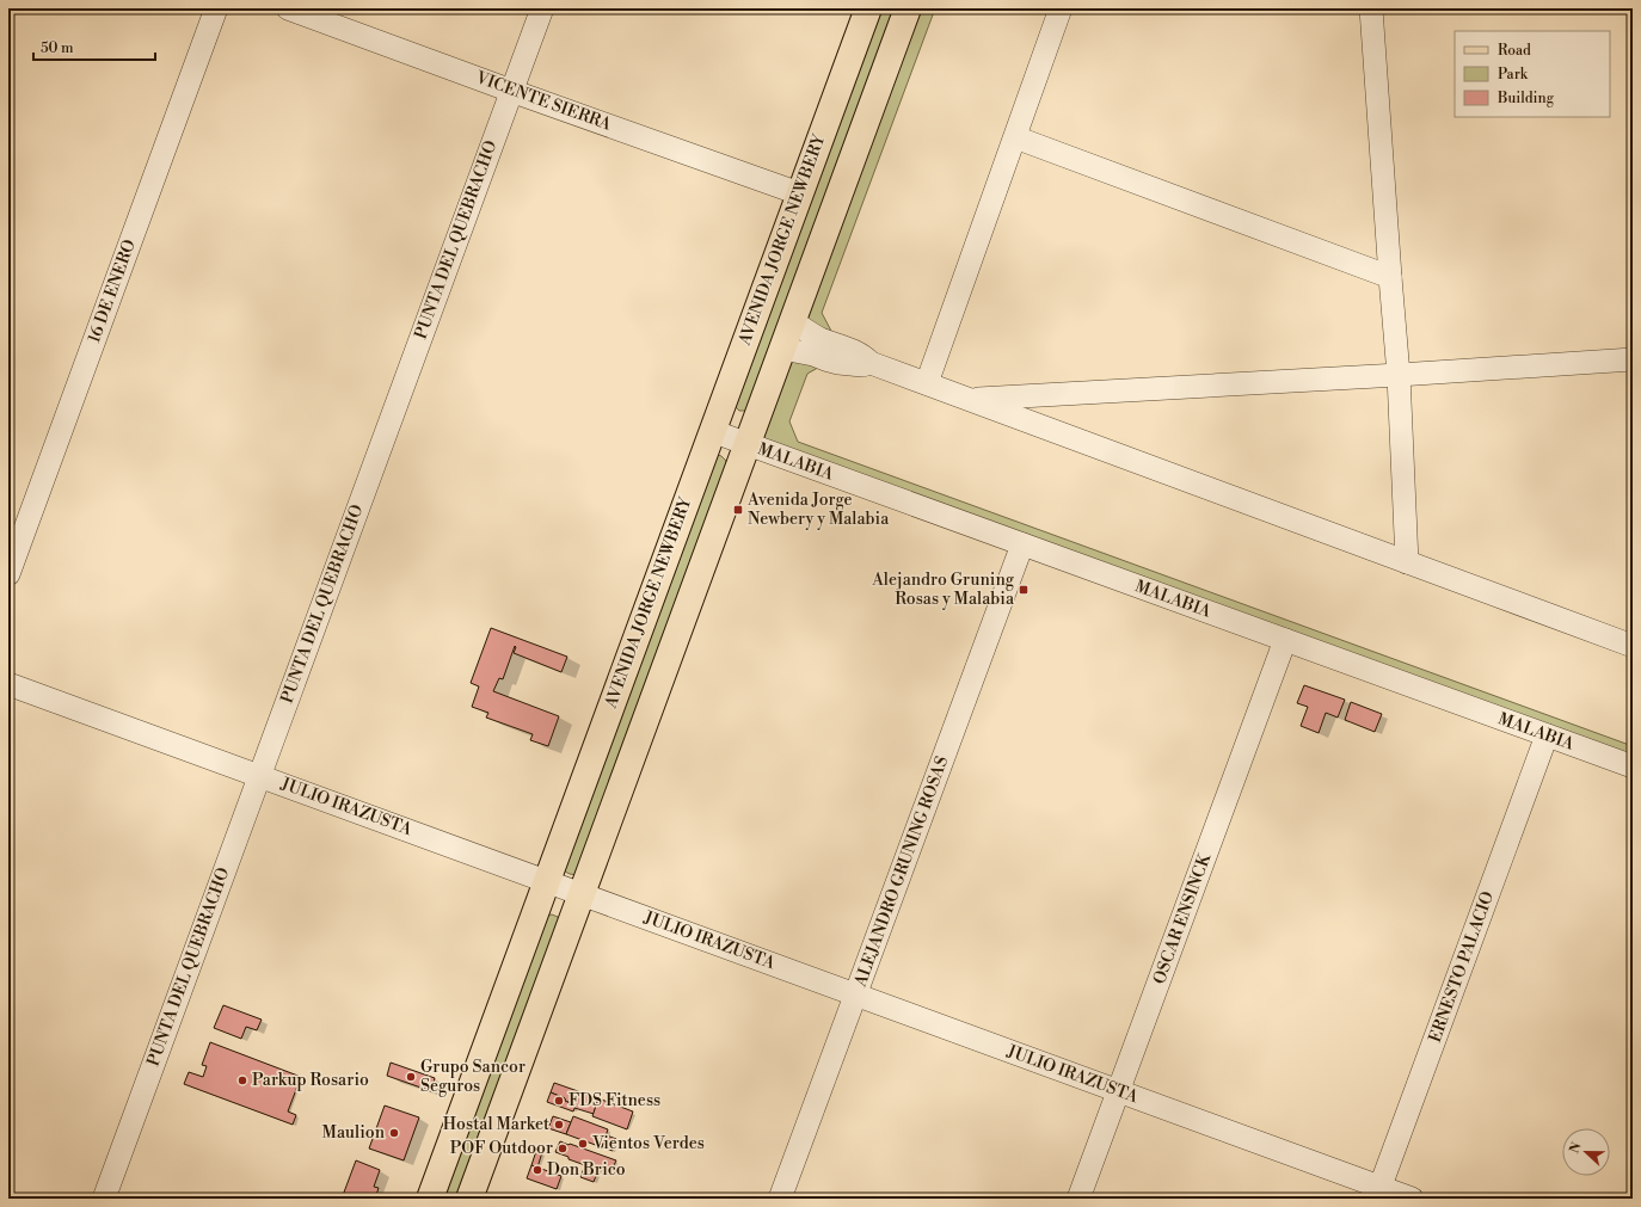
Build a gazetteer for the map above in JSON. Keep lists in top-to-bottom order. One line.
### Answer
{"streets":{"main road":["AVENIDA JORGE NEWBERY"],"street":["VICENTE SIERRA","PUNTA DEL QUEBRACHO","16 DE ENERO","MALABIA","JULIO IRAZUSTA","ALEJANDRO GRUNING ROSAS","OSCAR ENSINCK","ERNESTO PALACIO"]},"crossings":[["VICENTE SIERRA","PUNTA DEL QUEBRACHO"],["VICENTE SIERRA","AVENIDA JORGE NEWBERY"],["PUNTA DEL QUEBRACHO","JULIO IRAZUSTA"],["AVENIDA JORGE NEWBERY","MALABIA"],["AVENIDA JORGE NEWBERY","JULIO IRAZUSTA"],["MALABIA","ALEJANDRO GRUNING ROSAS"],["MALABIA","OSCAR ENSINCK"],["MALABIA","ERNESTO PALACIO"],["JULIO IRAZUSTA","ALEJANDRO GRUNING ROSAS"],["JULIO IRAZUSTA","OSCAR ENSINCK"],["JULIO IRAZUSTA","ERNESTO PALACIO"]],"places":{"transit":["Avenida Jorge Newbery y Malabia","Alejandro Gruning Rosas y Malabia"],"other":["Grupo Sancor Seguros","Parkup Rosario","FDS Fitness","Hostal Market","Maulion","Vientos Verdes","POF Outdoor","Don Brico"]},"legend":["Road","Park","Building"],"scale_bar":"50 m","north":"left"}
